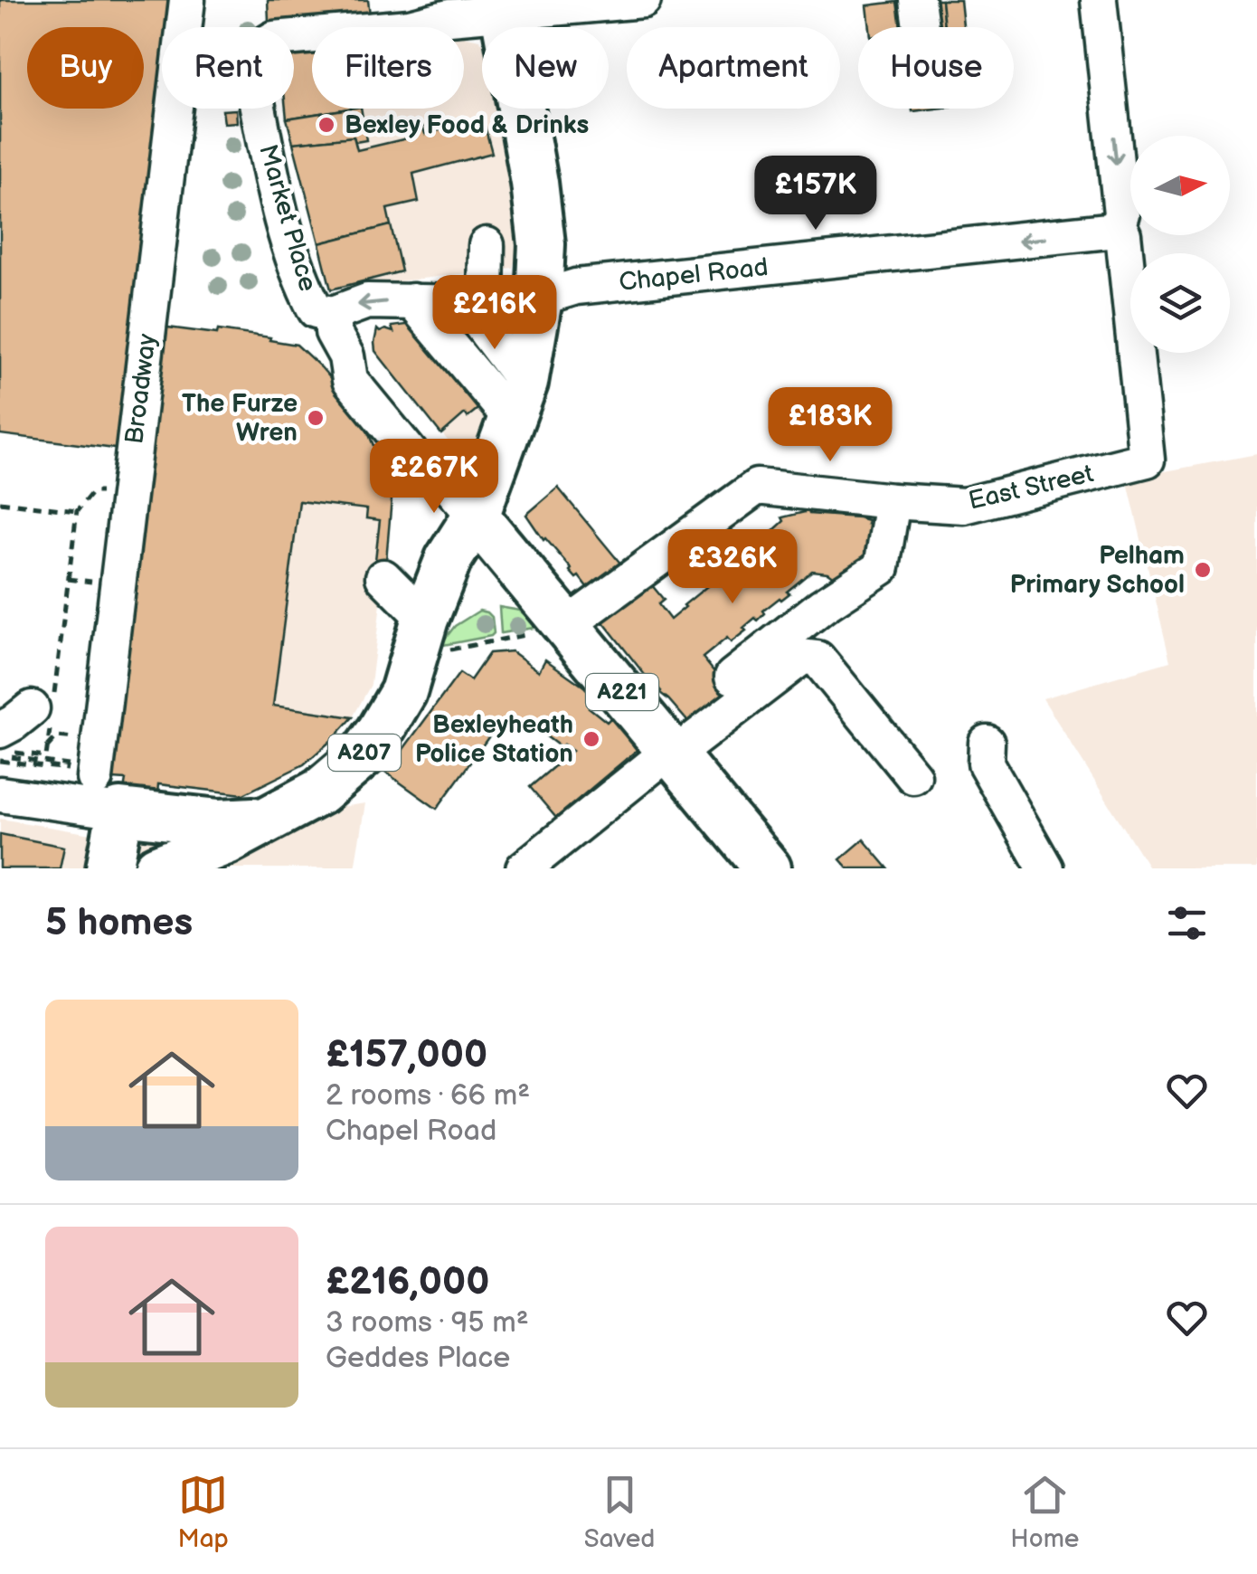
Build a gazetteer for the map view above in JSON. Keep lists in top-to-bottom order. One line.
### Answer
{"streets":{"main road":["Broadway","A221","A207"],"street":["Market Place","Chapel Road","East Street"]},"crossings":[["Market Place","Chapel Road"],["Market Place","A221"],["Market Place","A207"],["Chapel Road","East Street"],["Broadway","A207"],["East Street","A221"],["A221","A207"]],"one_way":["Chapel Road"],"places":["Bexley Food & Drinks","The Furze Wren","Pelham Primary School","Bexleyheath Police Station"],"north":"right","page":{"chip":["Buy","Rent","Filters","New","Apartment","House"],"price":["£157K","£216K","£183K","£267K","£326K"],"heading":"5 homes","list":[{"name":"£157,000","note":"2 rooms · 66 m² · Chapel Road"},{"name":"£216,000","note":"3 rooms · 95 m² · Geddes Place"}],"tabs":["Map","Saved","Home"]}}
